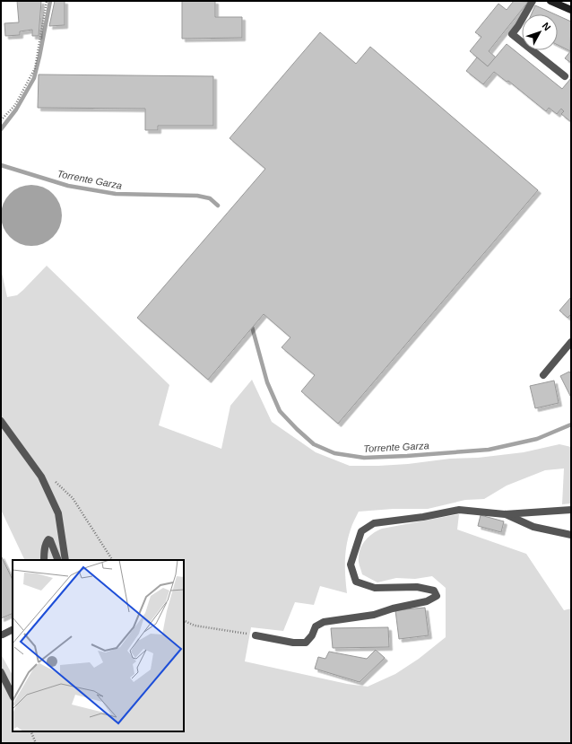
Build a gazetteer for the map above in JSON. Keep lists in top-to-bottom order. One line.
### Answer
{"water":["Torrente Garza"],"north":"top right"}
